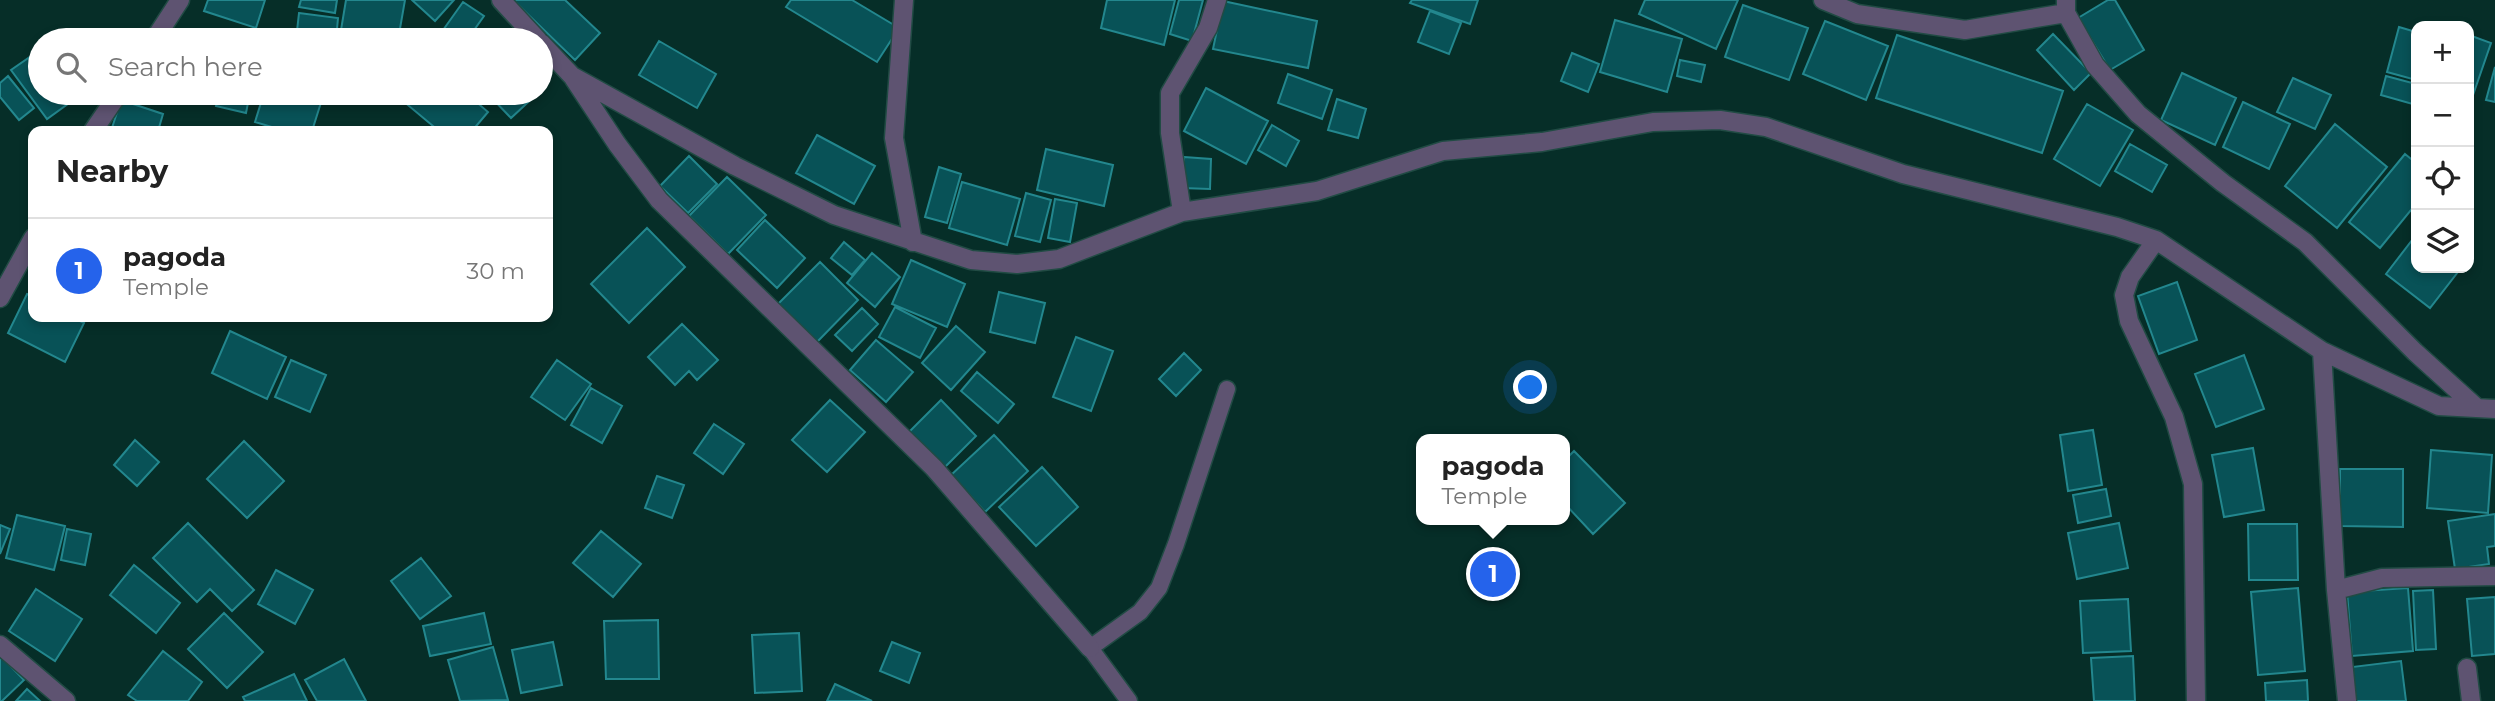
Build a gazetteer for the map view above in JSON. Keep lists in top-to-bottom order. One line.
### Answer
{"page":{"map_buttons":["+","−"],"search":"Search here","heading":"Nearby","list":[{"mark":"1","name":"pagoda","note":"Temple","value":"30 m"}],"popup":["pagoda","Temple"],"pins":"1"}}
